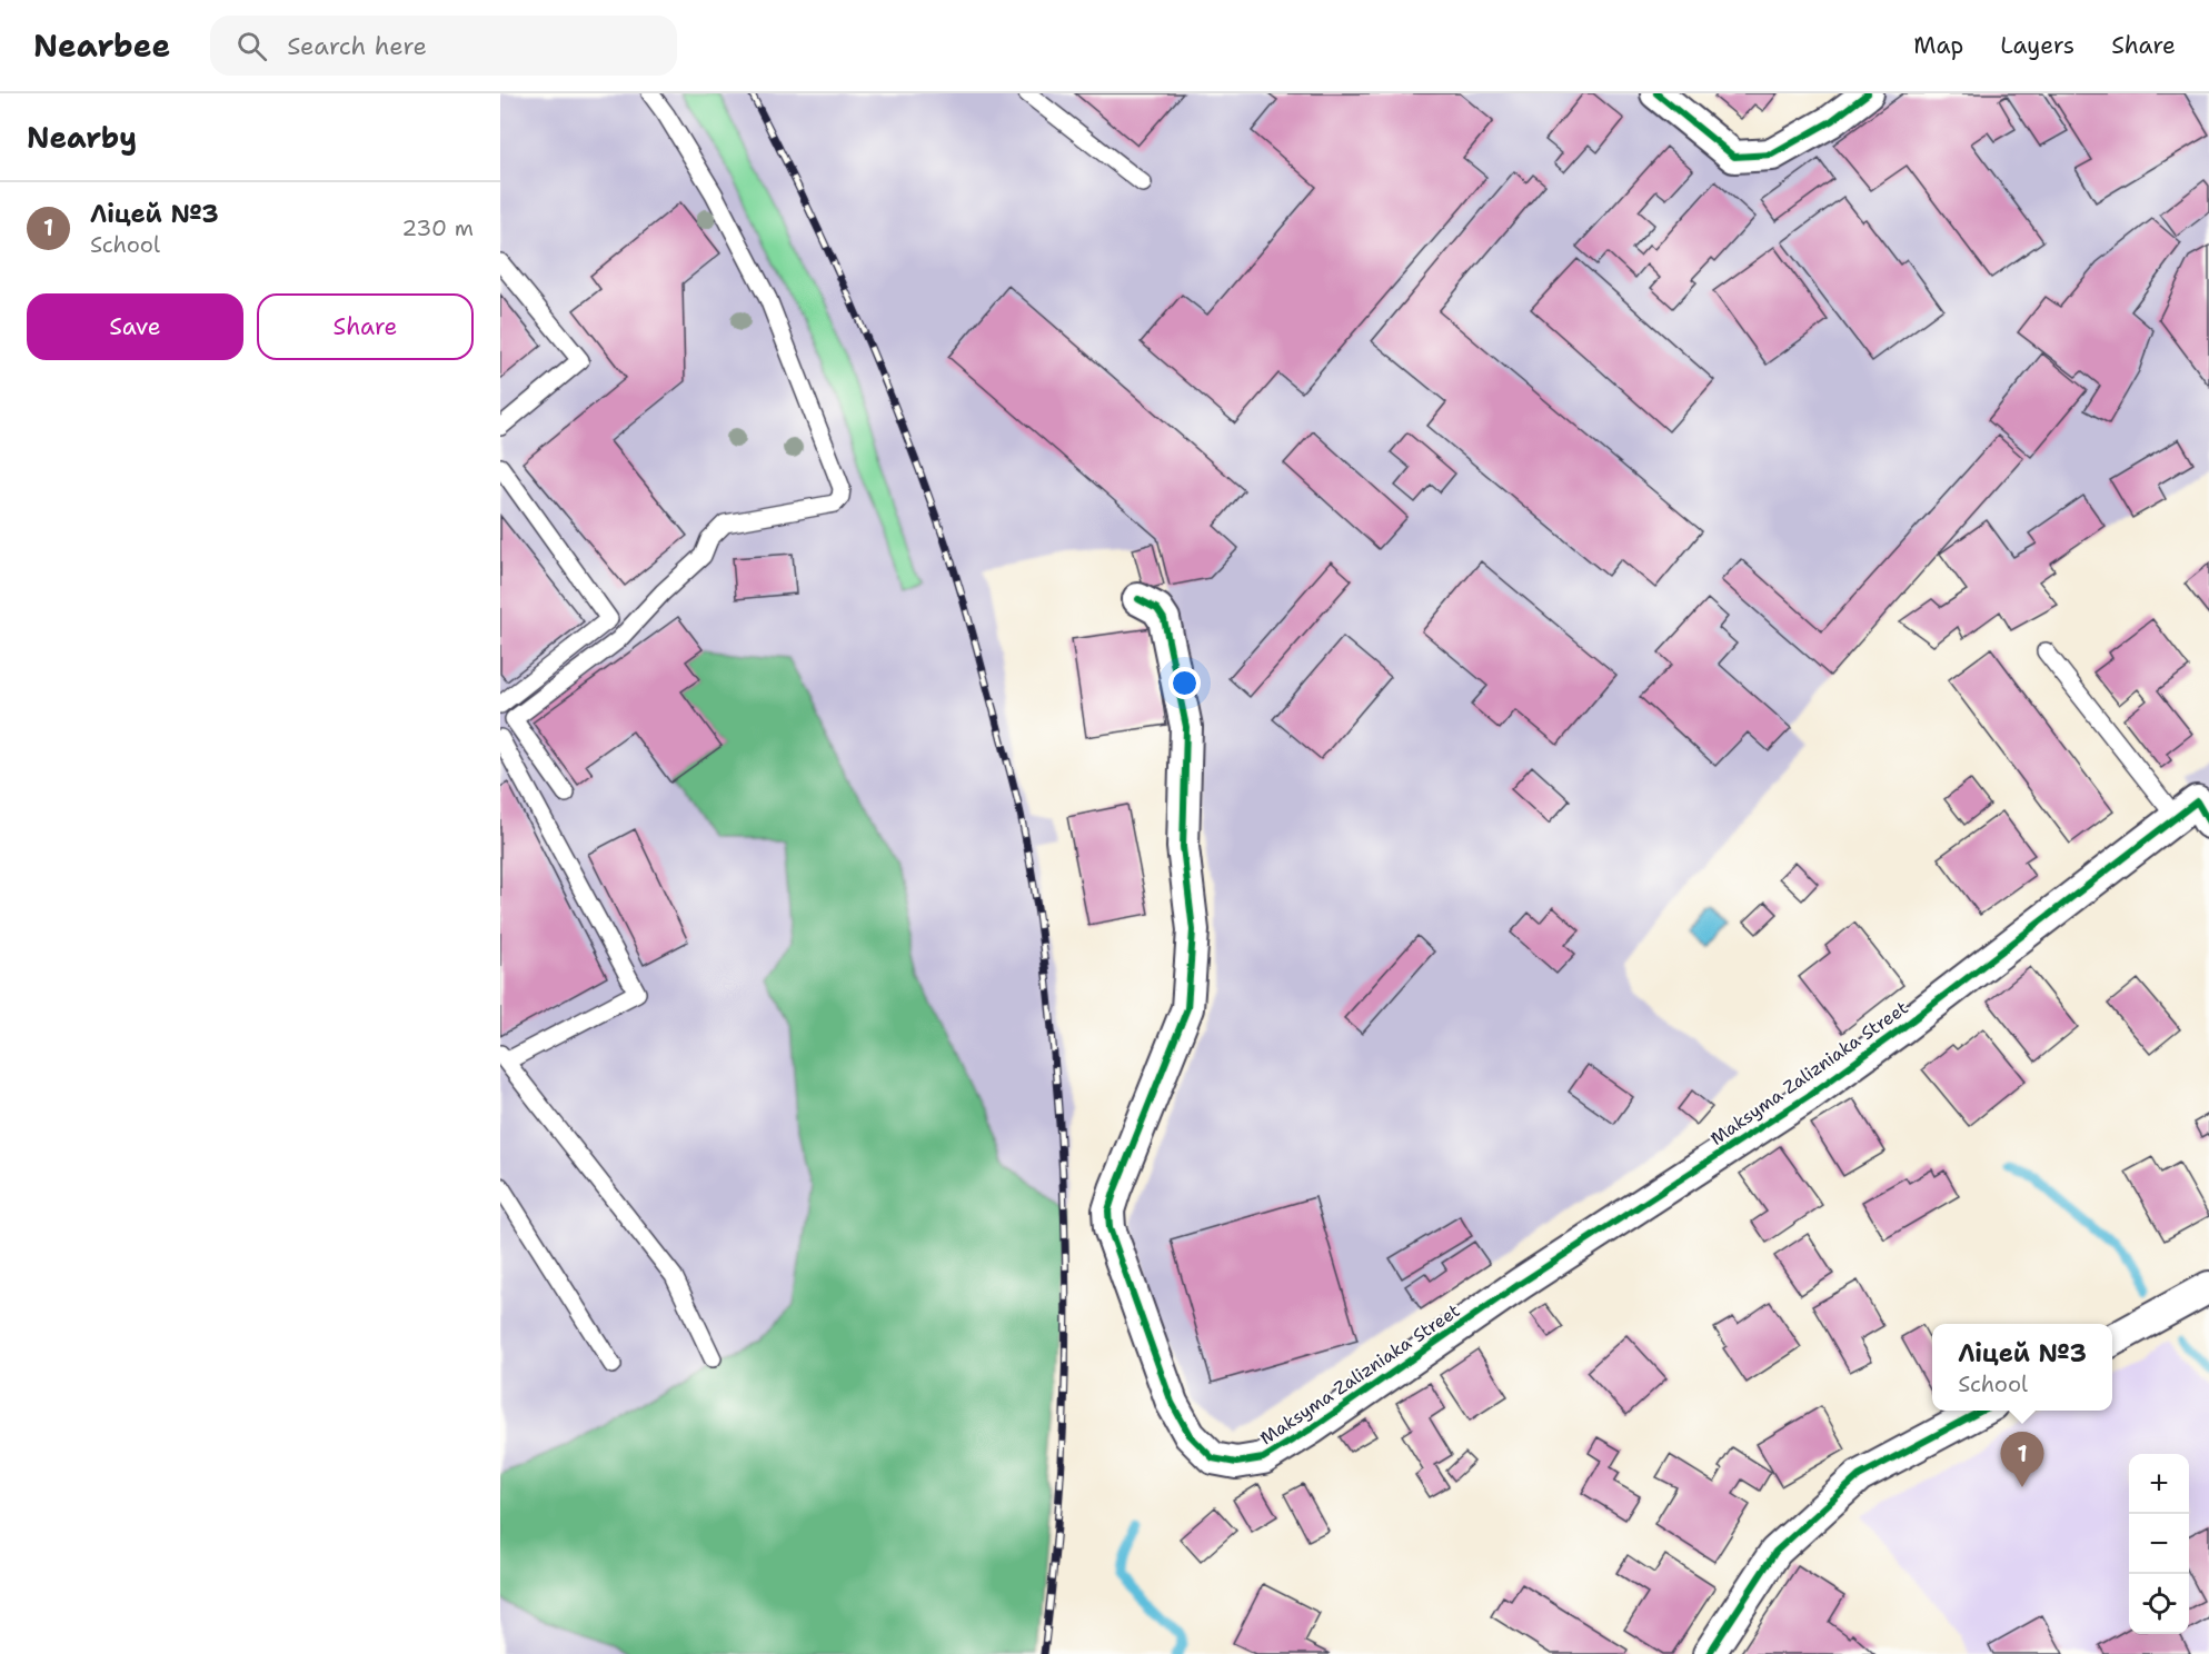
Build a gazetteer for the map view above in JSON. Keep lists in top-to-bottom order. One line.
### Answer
{"streets":{"street":["Maksyma Zalizniaka Street"]},"page":{"header":"Nearbee","search":"Search here","nav":["Map","Layers","Share"],"heading":"Nearby","list":[{"mark":"1","name":"Ліцей №3","note":"School","value":"230 m"}],"buttons":["Save","Share"],"popup":["Ліцей №3","School"],"pins":"1","map_buttons":["+","−"]}}
